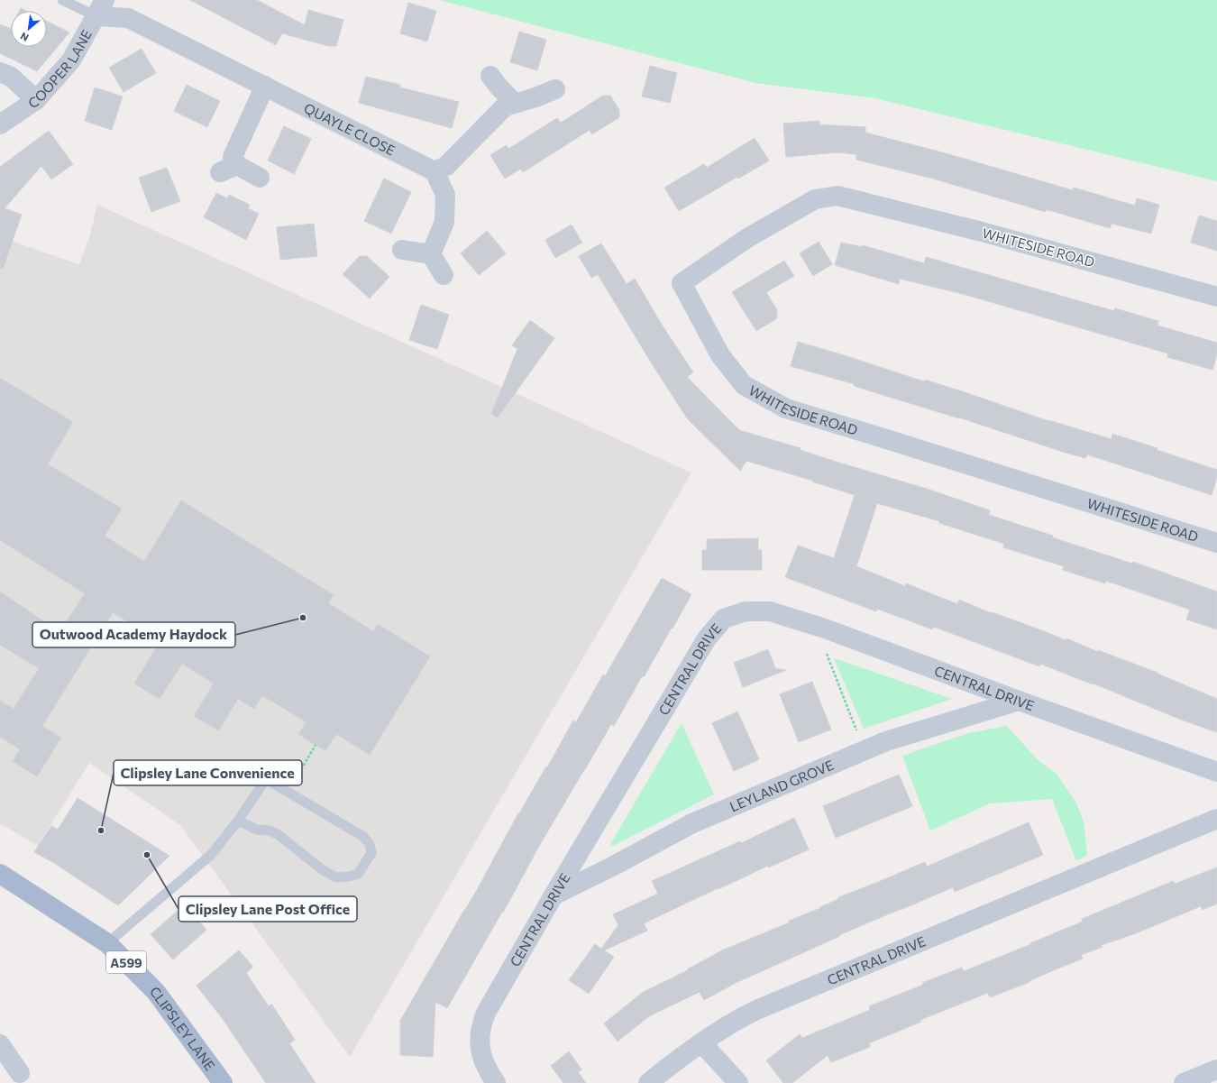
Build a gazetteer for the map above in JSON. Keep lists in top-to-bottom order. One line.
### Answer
{"streets":{"main road":["A599","CLIPSLEY LANE"],"street":["COOPER LANE","QUAYLE CLOSE","WHITESIDE ROAD","CENTRAL DRIVE","LEYLAND GROVE"]},"crossings":[["COOPER LANE","QUAYLE CLOSE"],["CENTRAL DRIVE","LEYLAND GROVE"]],"places":["Outwood Academy Haydock","Clipsley Lane Convenience","Clipsley Lane Post Office"],"north":"bottom left"}
